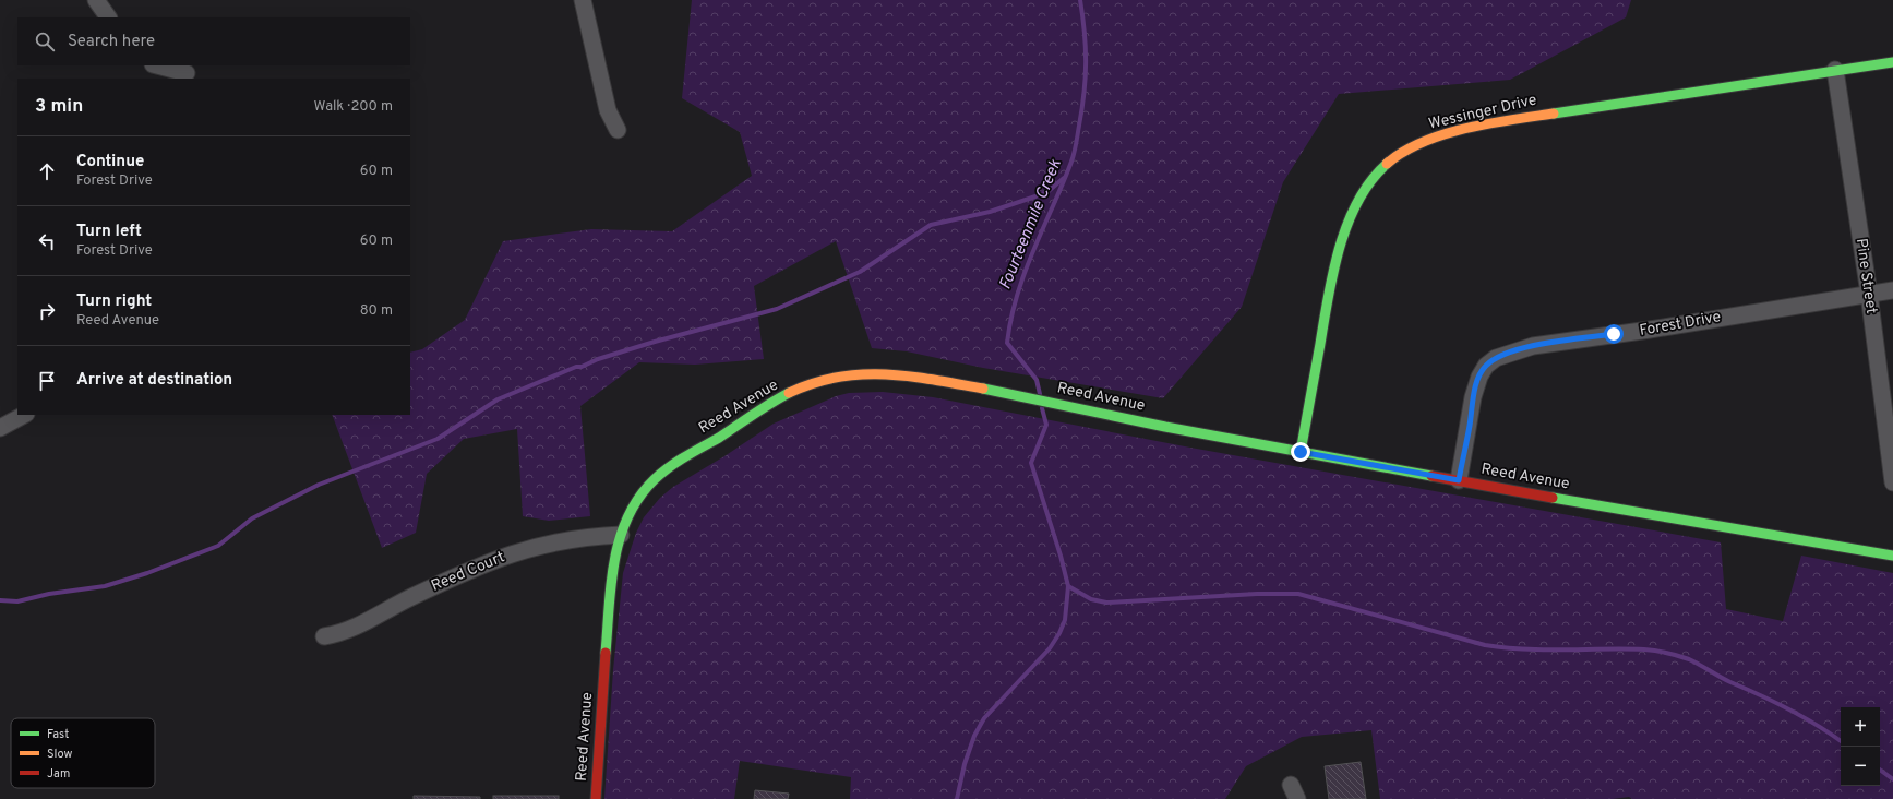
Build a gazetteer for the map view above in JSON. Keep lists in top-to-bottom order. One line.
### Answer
{"streets":{"street":["Wessinger Drive","Pine Street","Forest Drive","Reed Avenue","Reed Court"]},"crossings":[["Wessinger Drive","Pine Street"],["Wessinger Drive","Reed Avenue"],["Pine Street","Forest Drive"],["Forest Drive","Reed Avenue"],["Reed Avenue","Reed Court"]],"water":["Fourteenmile Creek"],"legend":["Fast","Slow","Jam"],"page":{"search":"Search here","heading":["3 min","Walk · 200 m"],"list":[["Continue","Forest Drive","60 m"],["Turn left","Forest Drive","60 m"],["Turn right","Reed Avenue","80 m"],"Arrive at destination"],"map_buttons":["+","−"]}}
